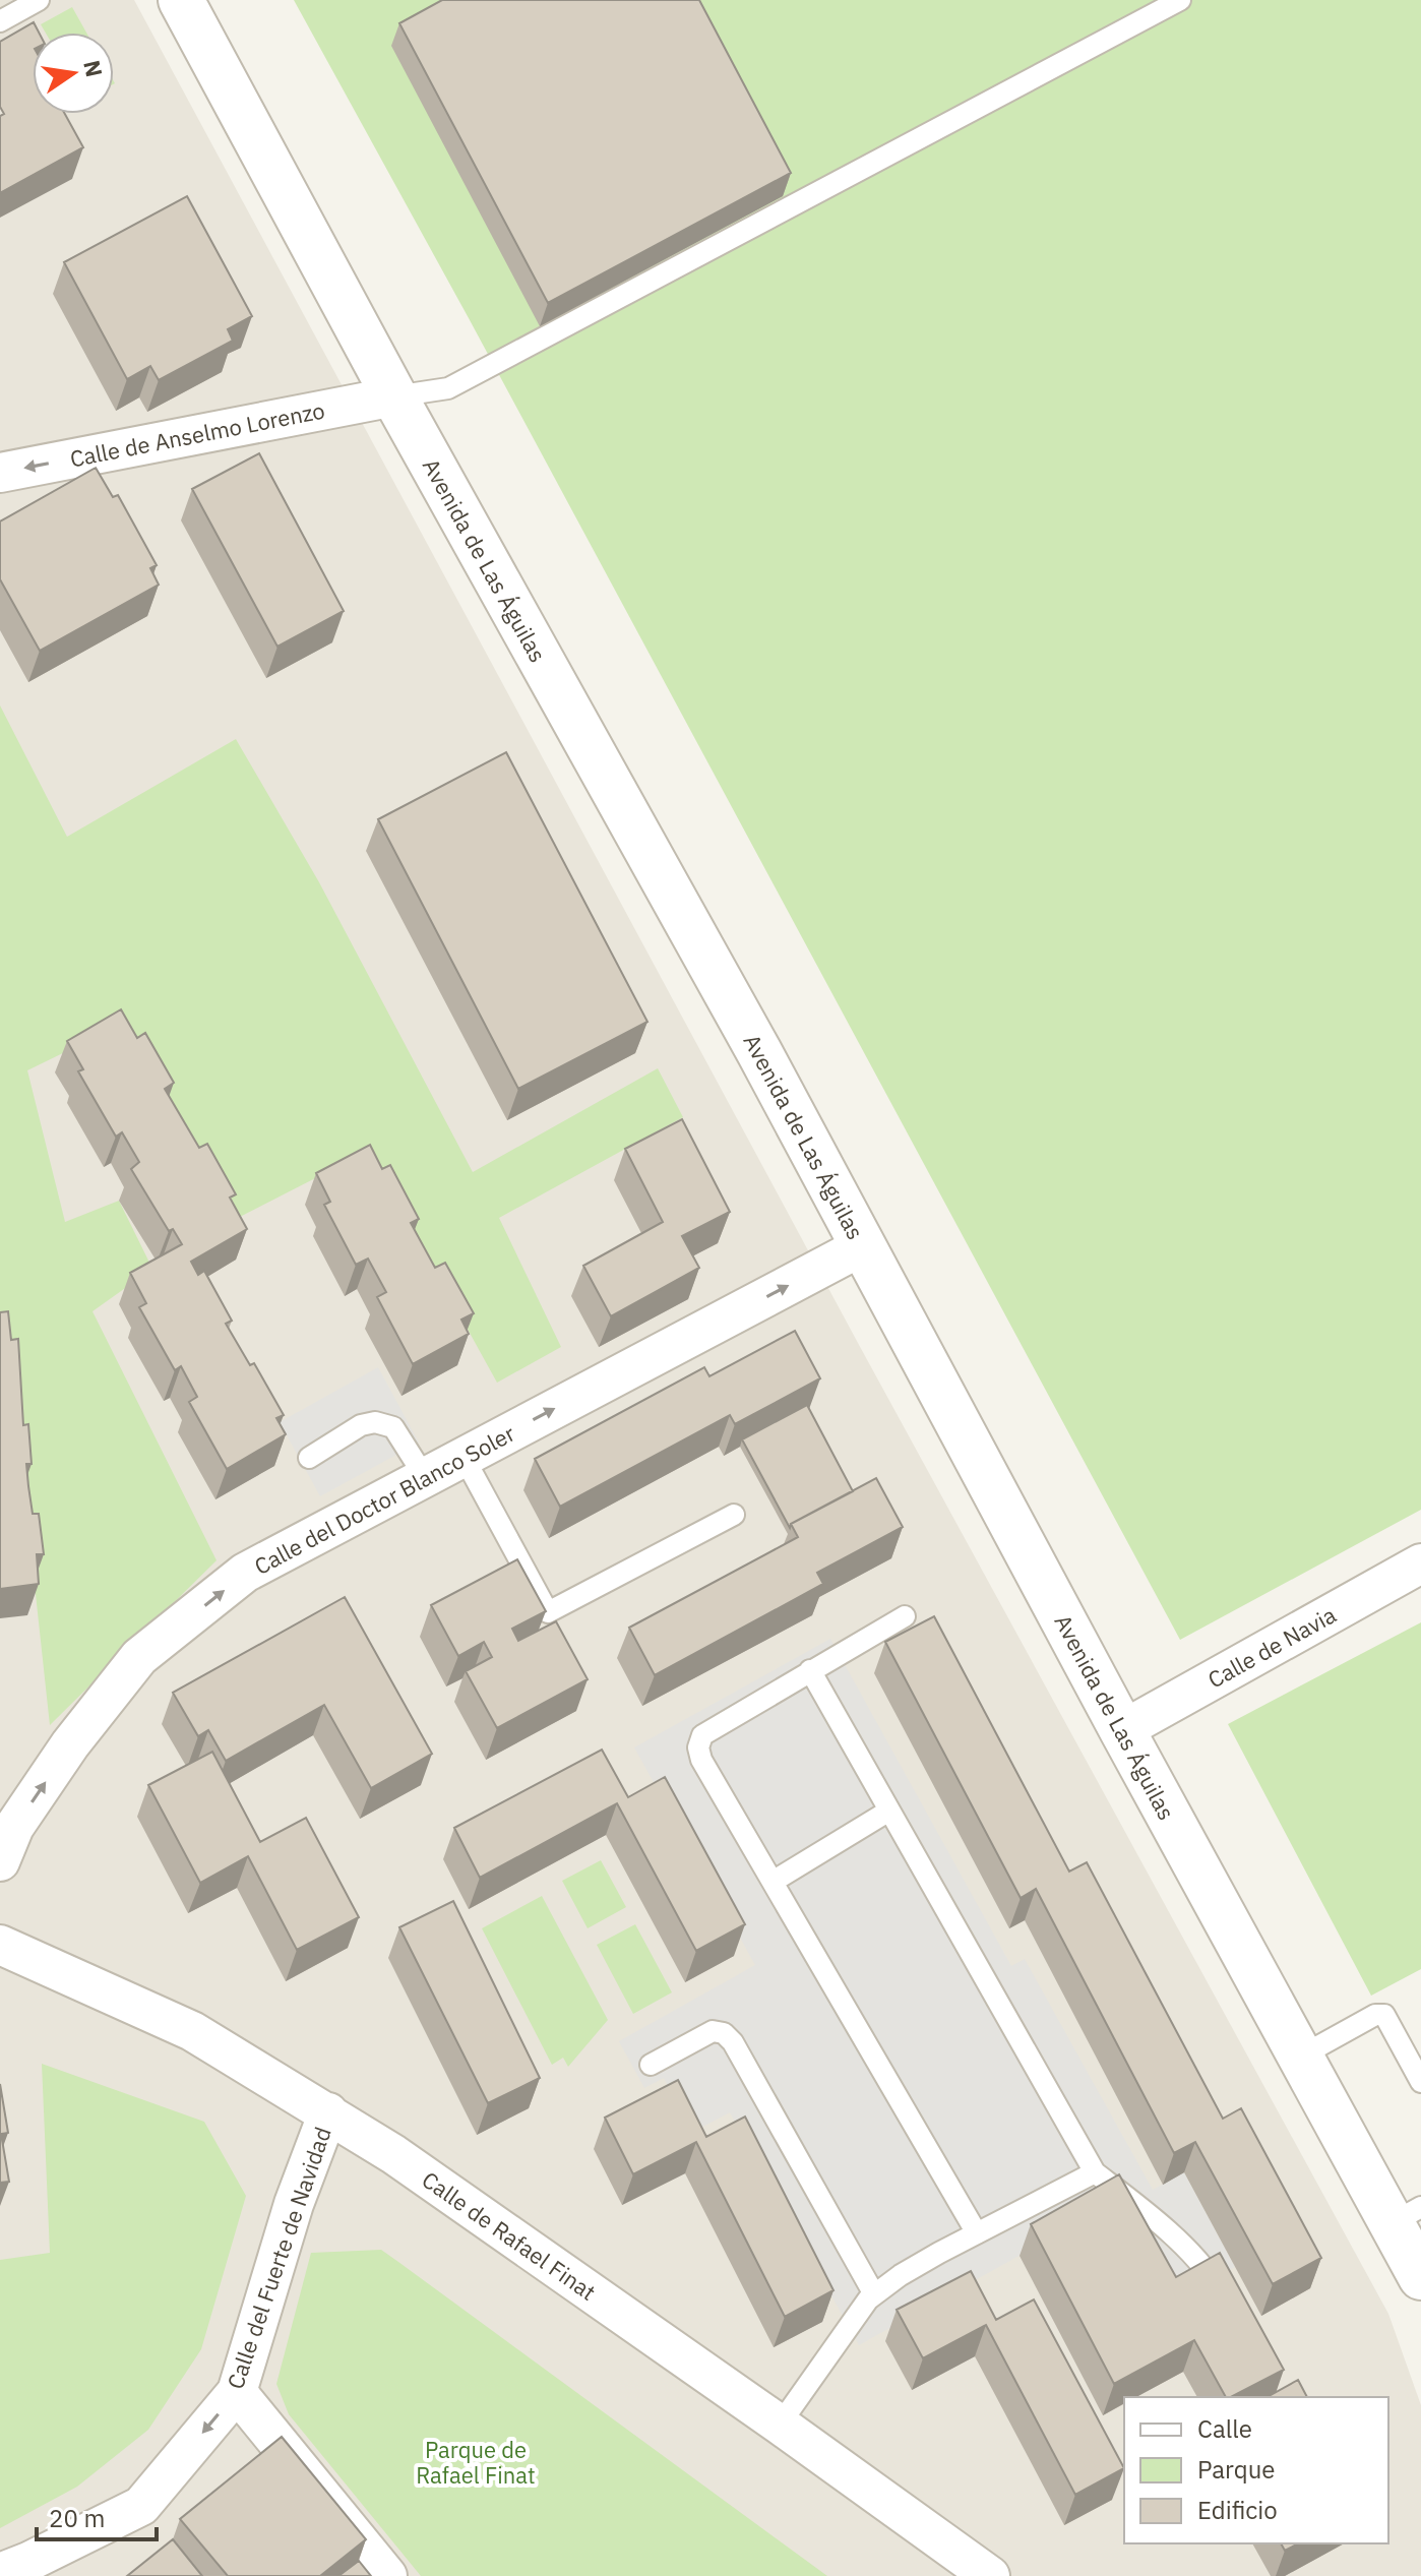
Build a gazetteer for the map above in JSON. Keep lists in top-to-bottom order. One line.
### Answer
{"streets":{"street":["Calle de Anselmo Lorenzo","Avenida de Las Águilas","Calle del Doctor Blanco Soler","Calle de Navia","Calle de Rafael Finat","Calle del Fuerte de Navidad"]},"crossings":[["Calle de Anselmo Lorenzo","Avenida de Las Águilas"],["Avenida de Las Águilas","Calle del Doctor Blanco Soler"],["Avenida de Las Águilas","Calle de Navia"],["Calle de Rafael Finat","Calle del Fuerte de Navidad"]],"one_way":["Calle de Anselmo Lorenzo","Calle del Doctor Blanco Soler","Calle del Fuerte de Navidad"],"parks":["Parque de Rafael Finat"],"legend":["Calle","Parque","Edificio"],"scale_bar":"20 m","north":"right"}
